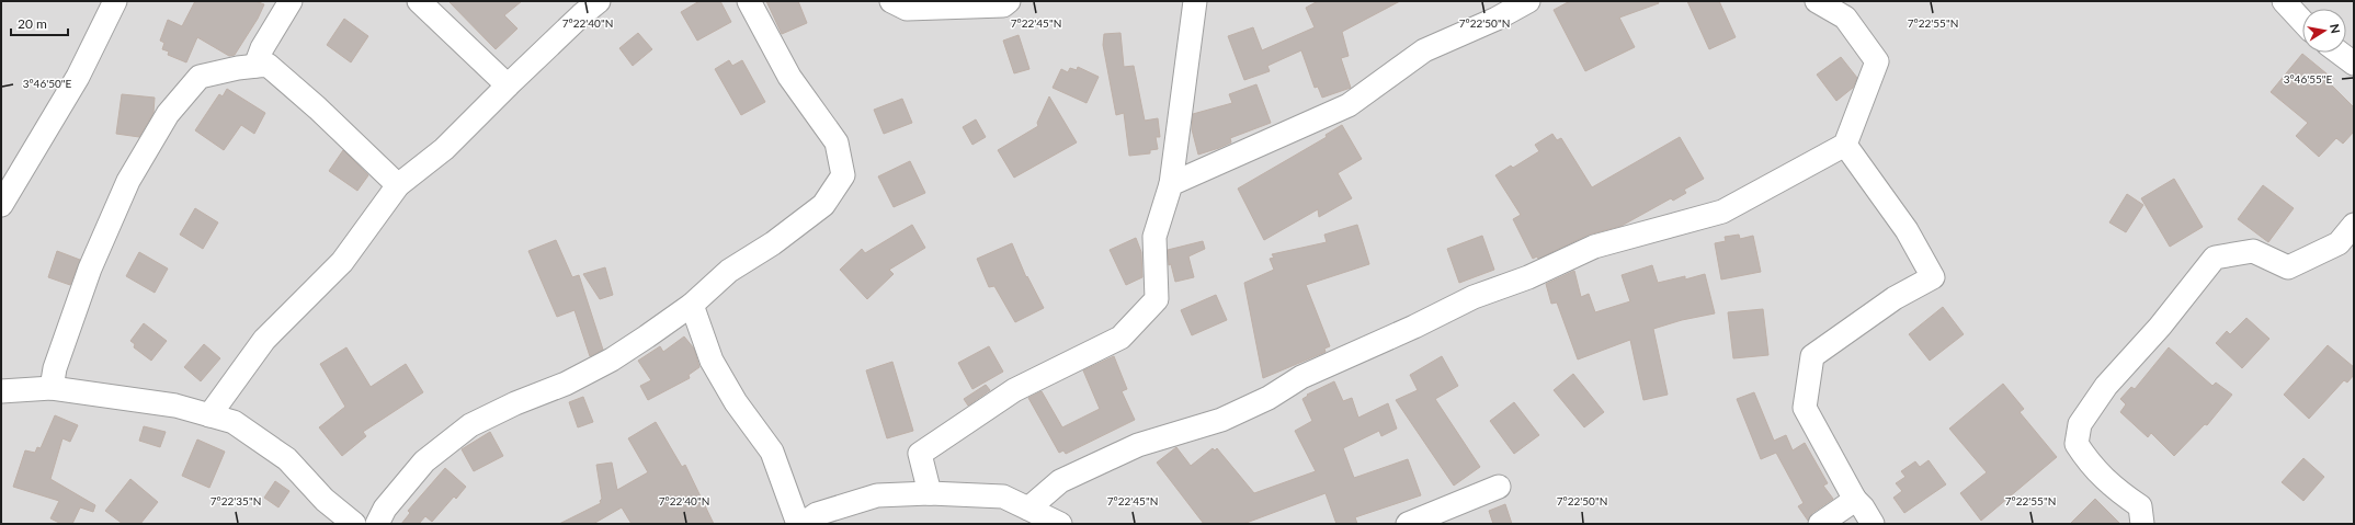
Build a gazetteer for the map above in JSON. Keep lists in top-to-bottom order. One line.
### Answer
{"scale_bar":"20 m","north":"right","coordinates":["7°22'40\"N","7°22'45\"N","7°22'50\"N","7°22'55\"N","3°46'55\"E","3°46'50\"E","7°22'35\"N"]}
